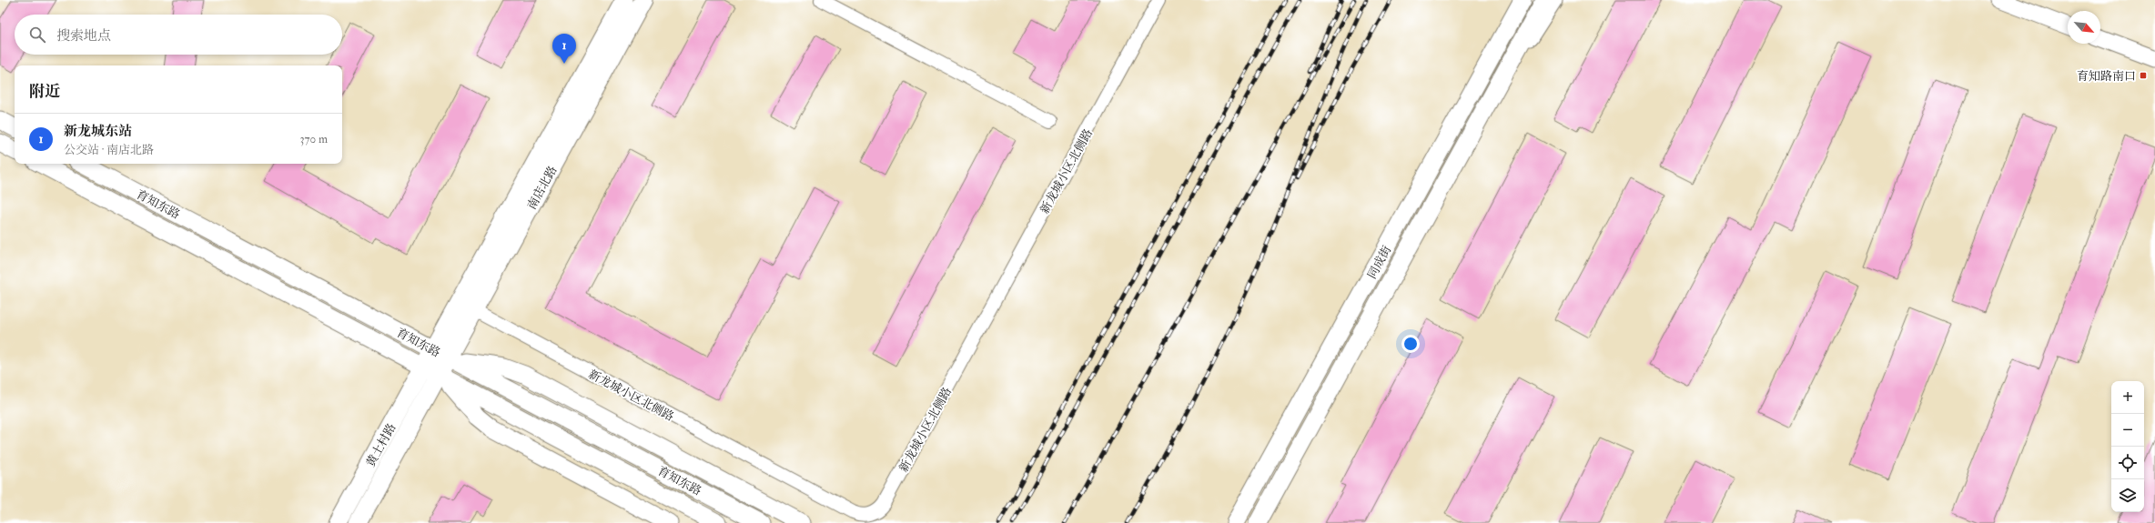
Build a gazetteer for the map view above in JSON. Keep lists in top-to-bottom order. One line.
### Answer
{"streets":{"main road":["南店北路","育知东路","同成街","黄土村路"],"street":["新龙城小区北侧路"]},"crossings":[["新龙城小区北侧路","南店北路"],["南店北路","育知东路"],["南店北路","黄土村路"],["育知东路","黄土村路"]],"places":{"transit":["育知路南口"]},"north":"bottom right","page":{"search":"搜索地点","pins":"1","heading":"附近","list":[{"mark":"1","name":"新龙城东站","note":"公交站 · 南店北路","value":"370 m"}],"map_buttons":["+","−"]}}
